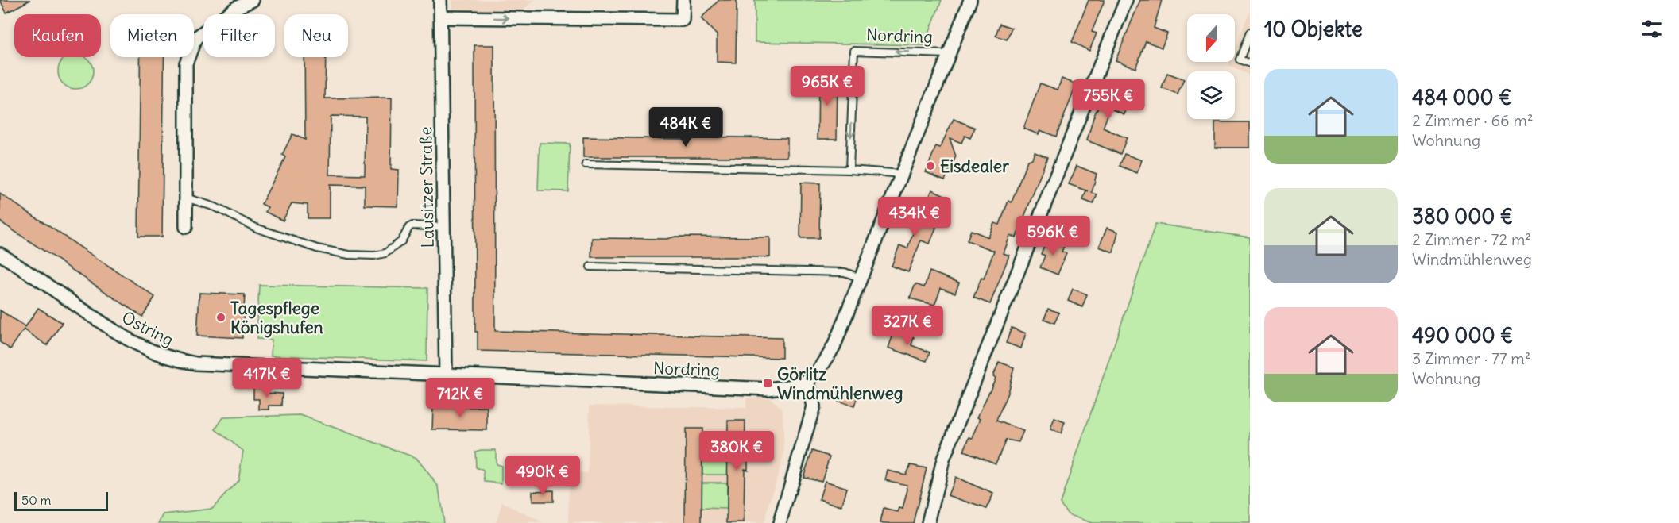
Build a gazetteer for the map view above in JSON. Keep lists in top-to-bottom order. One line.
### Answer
{"streets":{"street":["Nordring","Lausitzer Straße","Ostring"]},"crossings":[["Nordring","Lausitzer Straße"],["Nordring","Ostring"],["Lausitzer Straße","Ostring"]],"places":{"other":["Eisdealer","Tagespflege Königshufen"],"transit":["Görlitz Windmühlenweg"]},"scale_bar":"50 m","north":"bottom","page":{"heading":"10 Objekte","chip":["Kaufen","Mieten","Filter","Neu"],"list":[{"name":"484 000 €","note":"2 Zimmer · 66 m² · Wohnung"},{"name":"380 000 €","note":"2 Zimmer · 72 m² · Windmühlenweg"},{"name":"490 000 €","note":"3 Zimmer · 77 m² · Wohnung"}],"price":["965K €","755K €","484K €","434K €","596K €","327K €","417K €","712K €","380K €","490K €"],"scale":"50 m"}}
